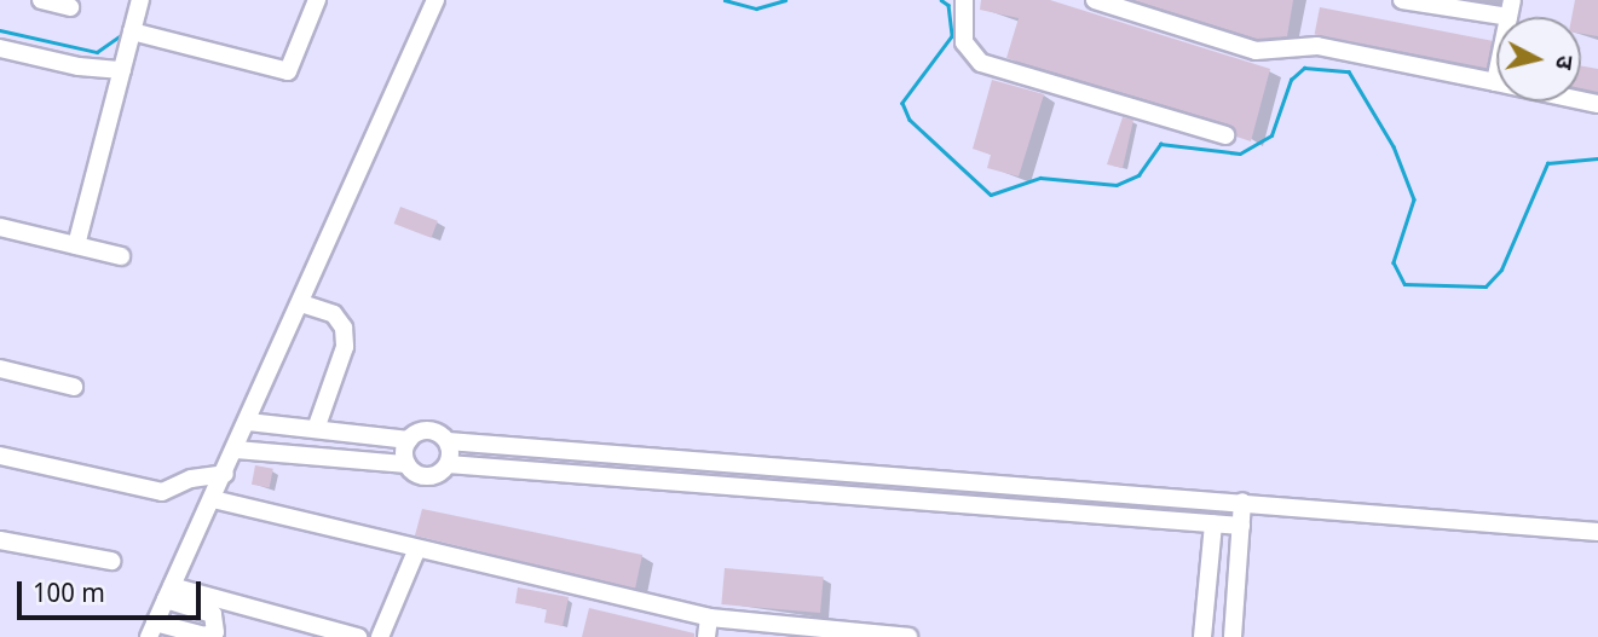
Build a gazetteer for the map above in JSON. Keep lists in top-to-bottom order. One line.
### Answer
{"scale_bar":"100 m","north":"right"}
